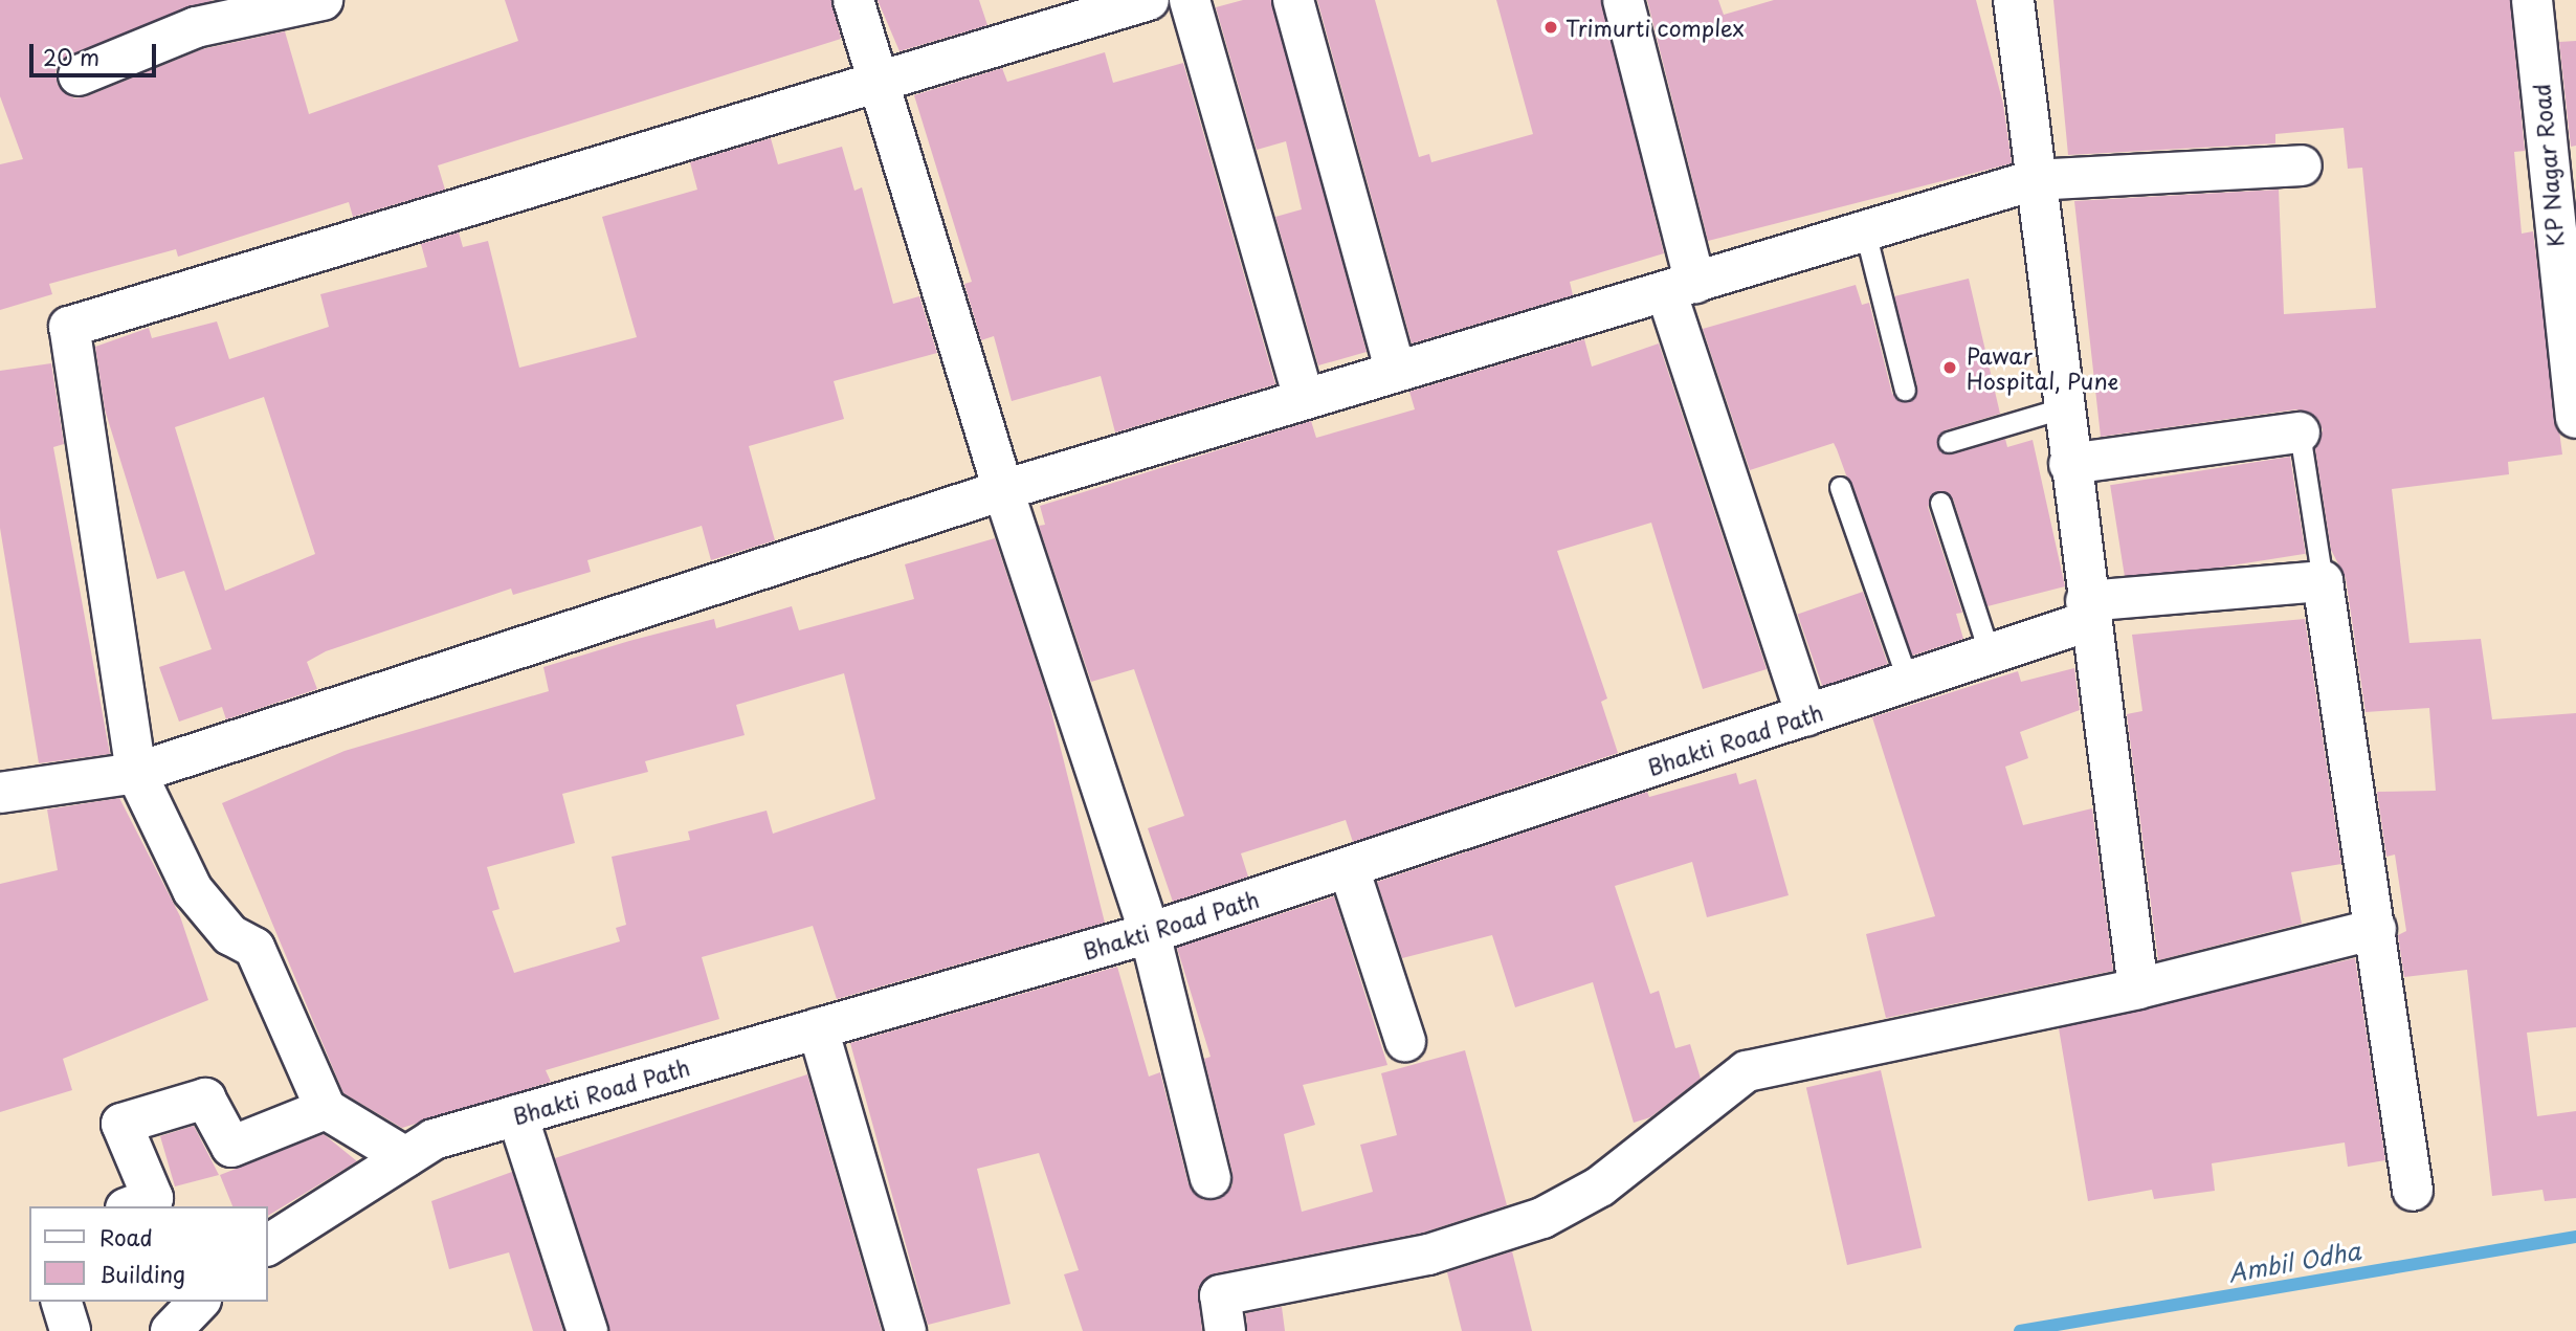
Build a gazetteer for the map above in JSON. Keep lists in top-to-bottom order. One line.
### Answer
{"streets":{"street":["KP Nagar Road","Bhakti Road Path"]},"water":["Ambil Odha"],"places":["Trimurti complex","Pawar Hospital, Pune"],"legend":["Road","Building"],"scale_bar":"20 m"}
